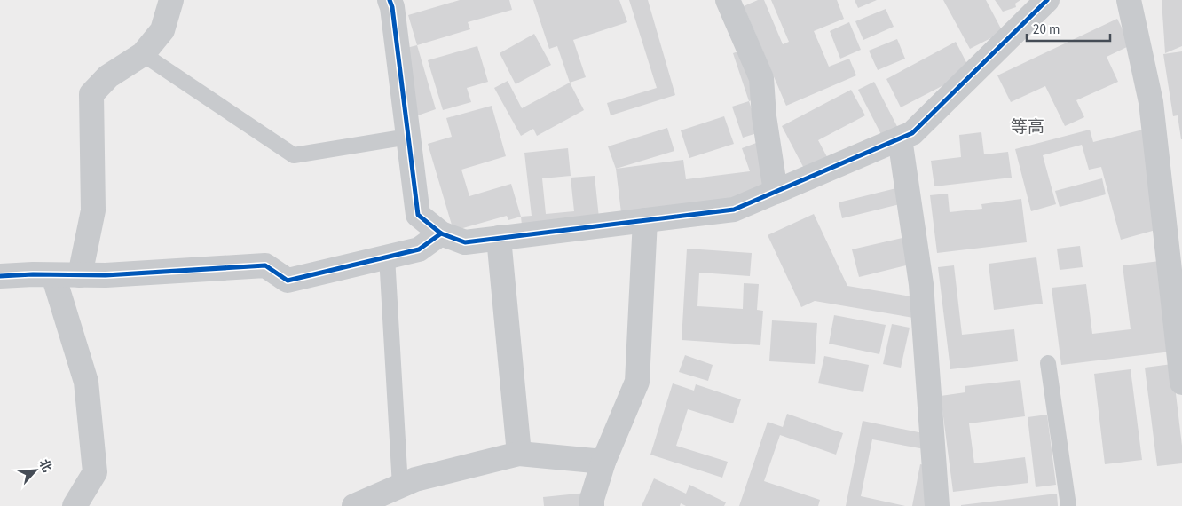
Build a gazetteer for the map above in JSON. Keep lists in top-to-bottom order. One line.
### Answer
{"districts":["等高"],"scale_bar":"20 m","north":"top right"}
